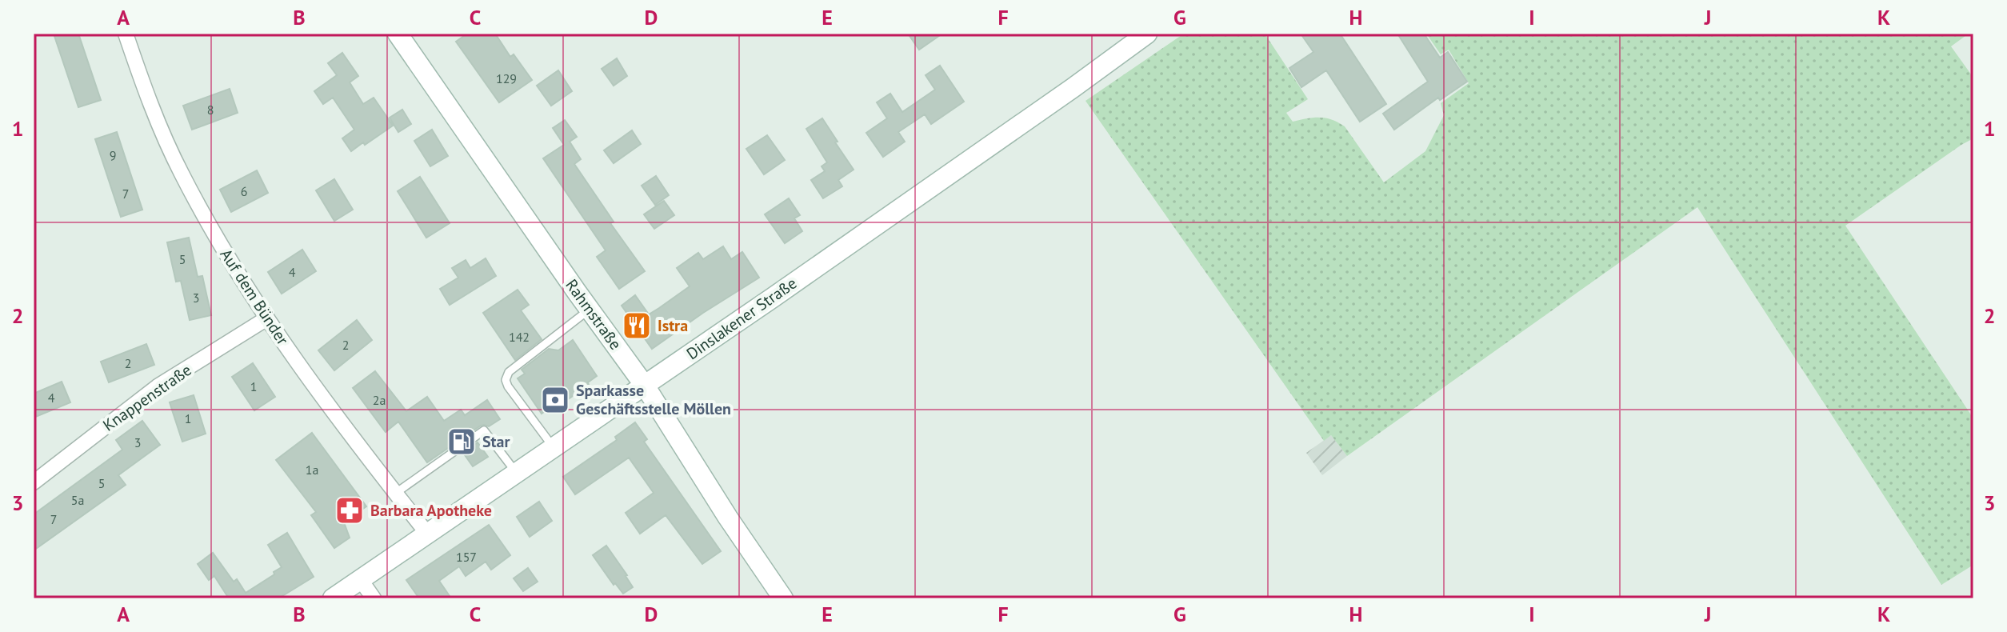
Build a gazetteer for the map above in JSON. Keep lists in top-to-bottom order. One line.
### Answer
{"streets":{"main road":["Rahmstraße","Dinslakener Straße"],"street":["Auf dem Bünder","Knappenstraße"]},"crossings":[["Auf dem Bünder","Dinslakener Straße"],["Auf dem Bünder","Knappenstraße"],["Rahmstraße","Dinslakener Straße"]],"places":{"restaurant":["Istra"],"bank":["Sparkasse Geschäftsstelle Möllen"],"fuel station":["Star"],"pharmacy":["Barbara Apotheke"]},"house_numbers":["129","8","9","6","7","5","4","3","142","2","2","1","4","2a","1","3","1a","5","5a","7","157"],"grid":{"columns":["A","B","C","D","E","F","G","H","I","J","K"],"rows":["1","2","3"]}}
